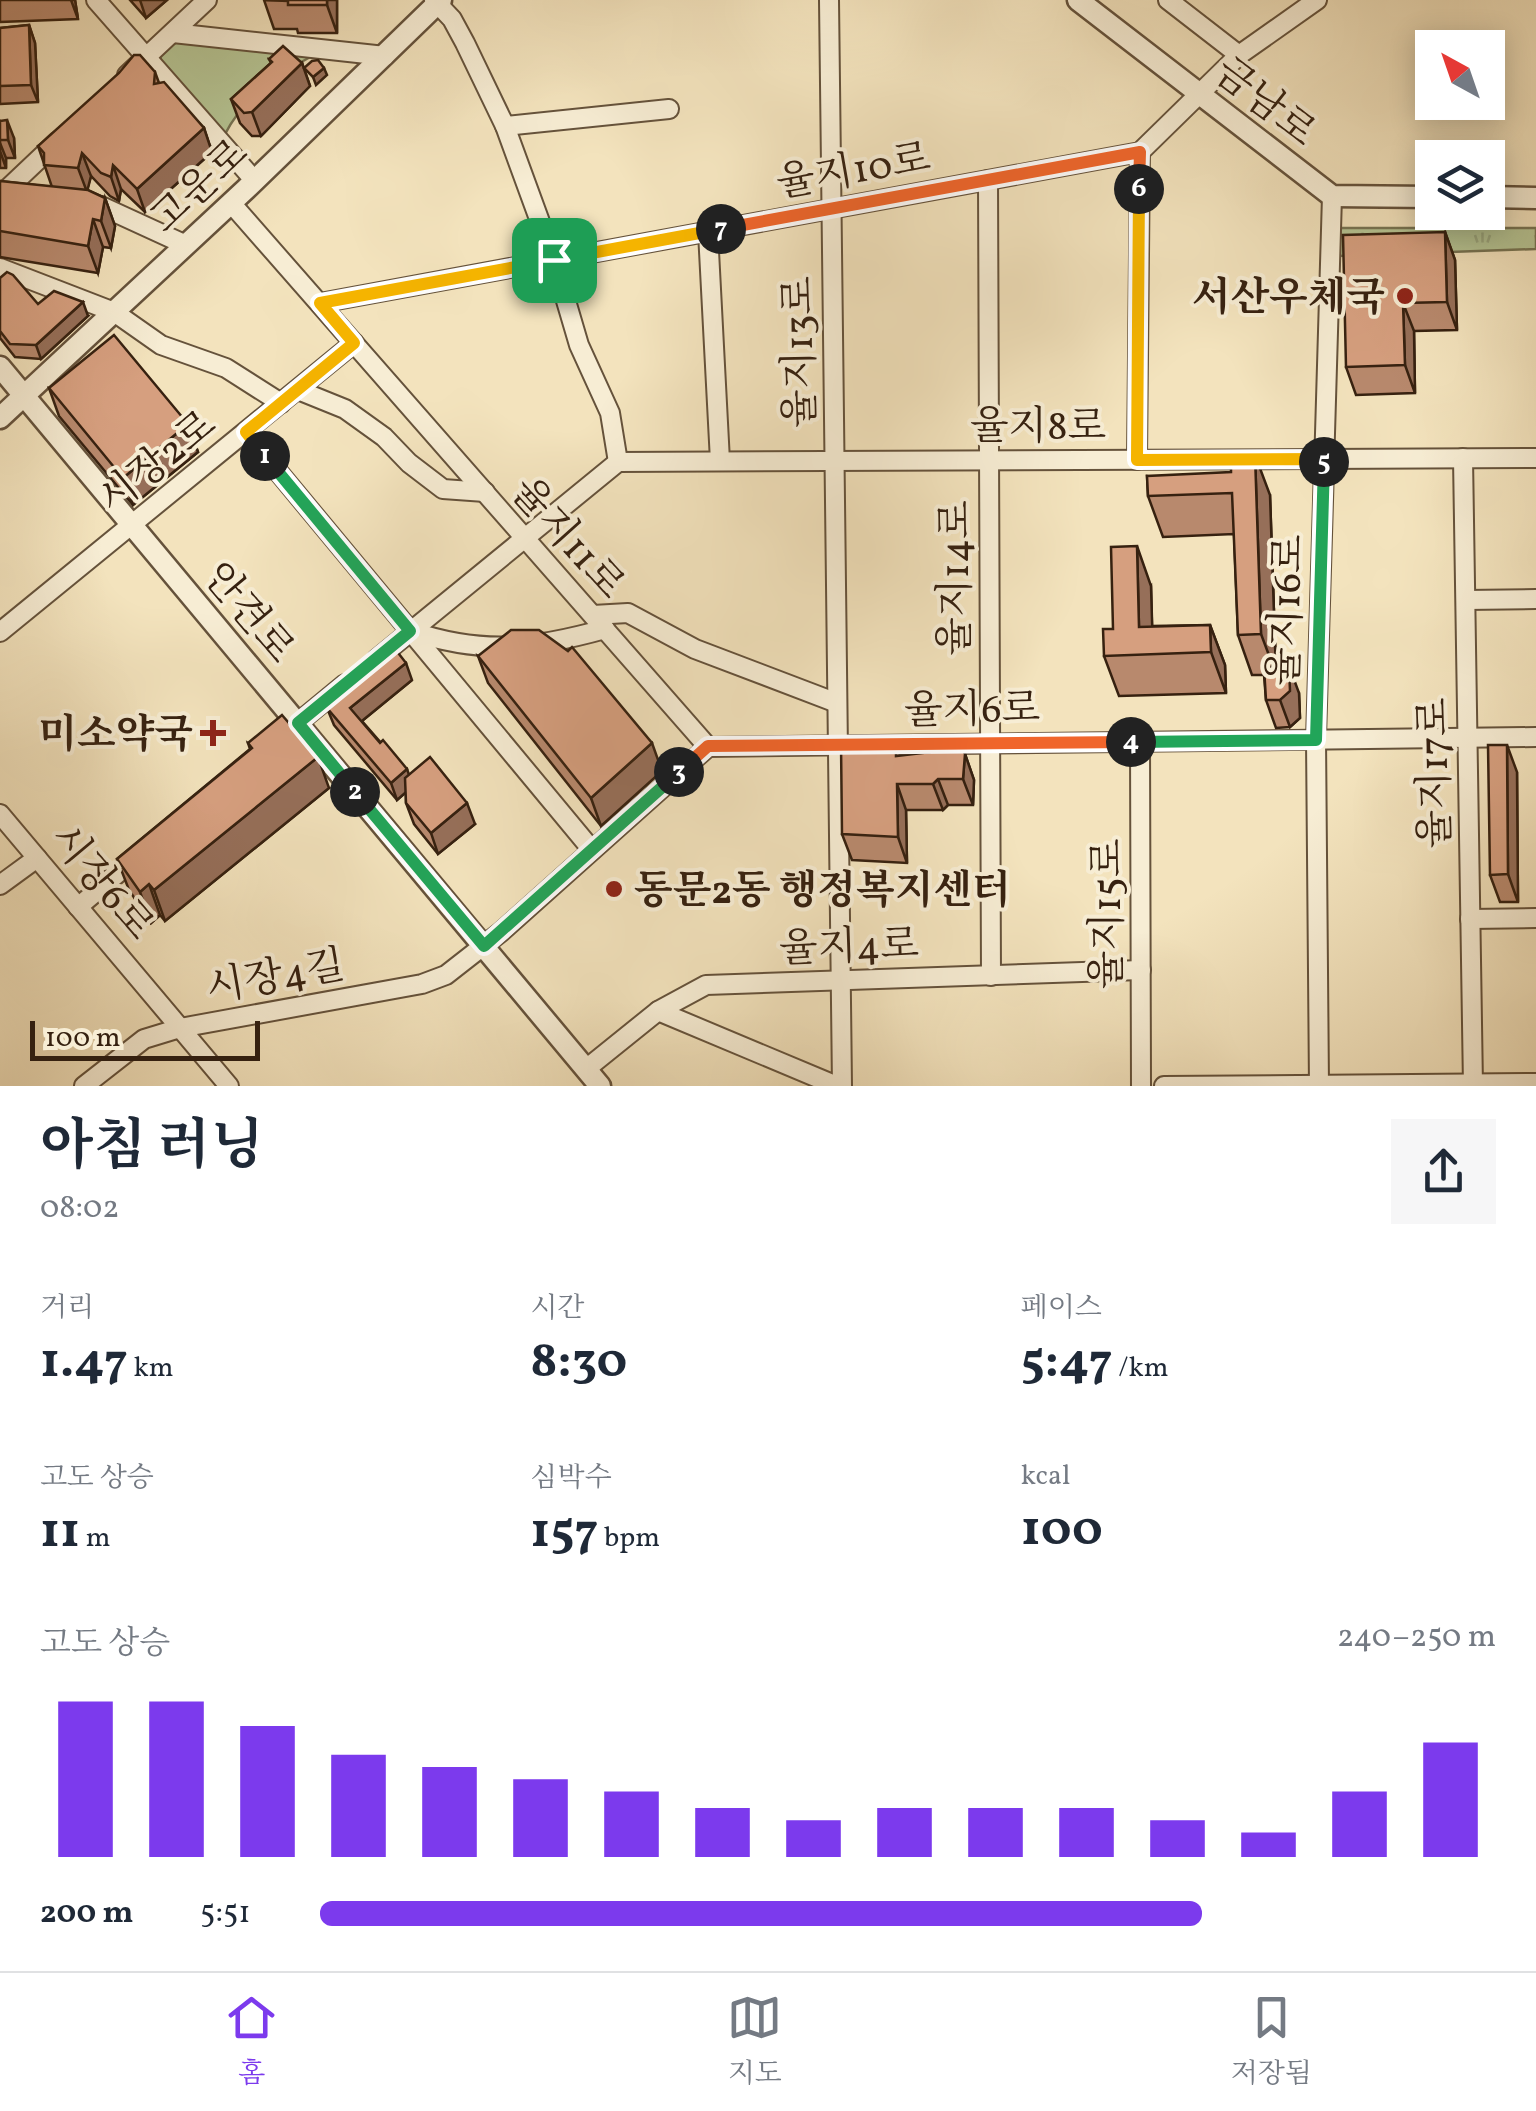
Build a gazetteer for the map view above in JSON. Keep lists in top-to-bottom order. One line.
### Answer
{"streets":{"street":["금남로","율지10로","고운로","율지13로","율지8로","시장2로","율지11로","율지14로","율지16로","안견로","율지6로","율지17로","시장6로","율지15로","율지4로","시장4길"]},"crossings":[["금남로","율지16로"],["율지10로","율지13로"],["율지10로","율지14로"],["고운로","안견로"],["율지13로","율지8로"],["율지13로","율지6로"],["율지13로","율지4로"],["율지8로","율지14로"],["율지8로","율지16로"],["율지8로","율지17로"],["시장2로","율지11로"],["시장2로","안견로"],["율지11로","율지6로"],["율지14로","율지6로"],["율지14로","율지4로"],["율지16로","율지6로"],["안견로","율지4로"],["안견로","시장4길"],["율지6로","율지17로"],["율지6로","율지15로"],["시장6로","시장4길"],["율지15로","율지4로"]],"places":{"other":["서산우체국","동문2동 행정복지센터"],"health":["미소약국"]},"scale_bar":"100 m","north":"top left","page":{"pins":["6","7","1","5","4","3","2"],"scale":"100 m","heading":["아침 러닝","08:02"],"stats":[["거리","1.47 km"],["시간","8:30"],["페이스","5:47 /km"],["고도 상승","11 m"],["심박수","157 bpm"],["kcal","100"]],"chart":["고도 상승","240–250 m"],"list":[{"name":"200 m","note":"5:51"}],"tabs":["홈","지도","저장됨"]}}
